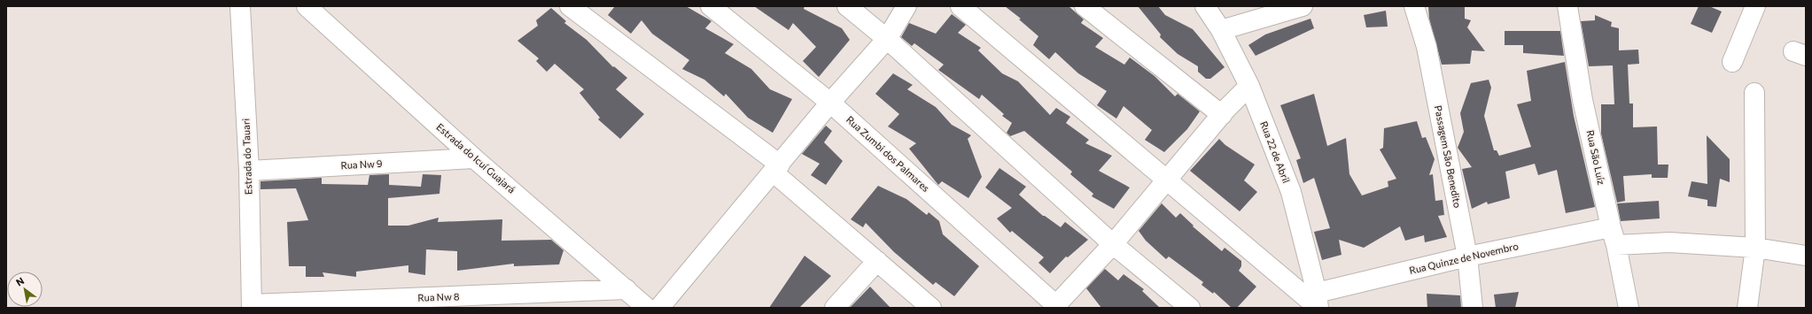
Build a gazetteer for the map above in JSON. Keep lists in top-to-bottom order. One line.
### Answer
{"streets":{"street":["Rua 22 de Abril","Rua Zumbi dos Palmares","Estrada do Tauari","Passagem São Benedito","Rua São Luíz","Estrada do Icuí Guajará","Rua Nw 9","Rua Quinze de Novembro","Rua Nw 8"]},"crossings":[["Rua 22 de Abril","Rua Quinze de Novembro"],["Estrada do Tauari","Rua Nw 9"],["Estrada do Tauari","Rua Nw 8"],["Passagem São Benedito","Rua Quinze de Novembro"],["Rua São Luíz","Rua Quinze de Novembro"],["Estrada do Icuí Guajará","Rua Nw 9"],["Estrada do Icuí Guajará","Rua Nw 8"]],"north":"top left"}
